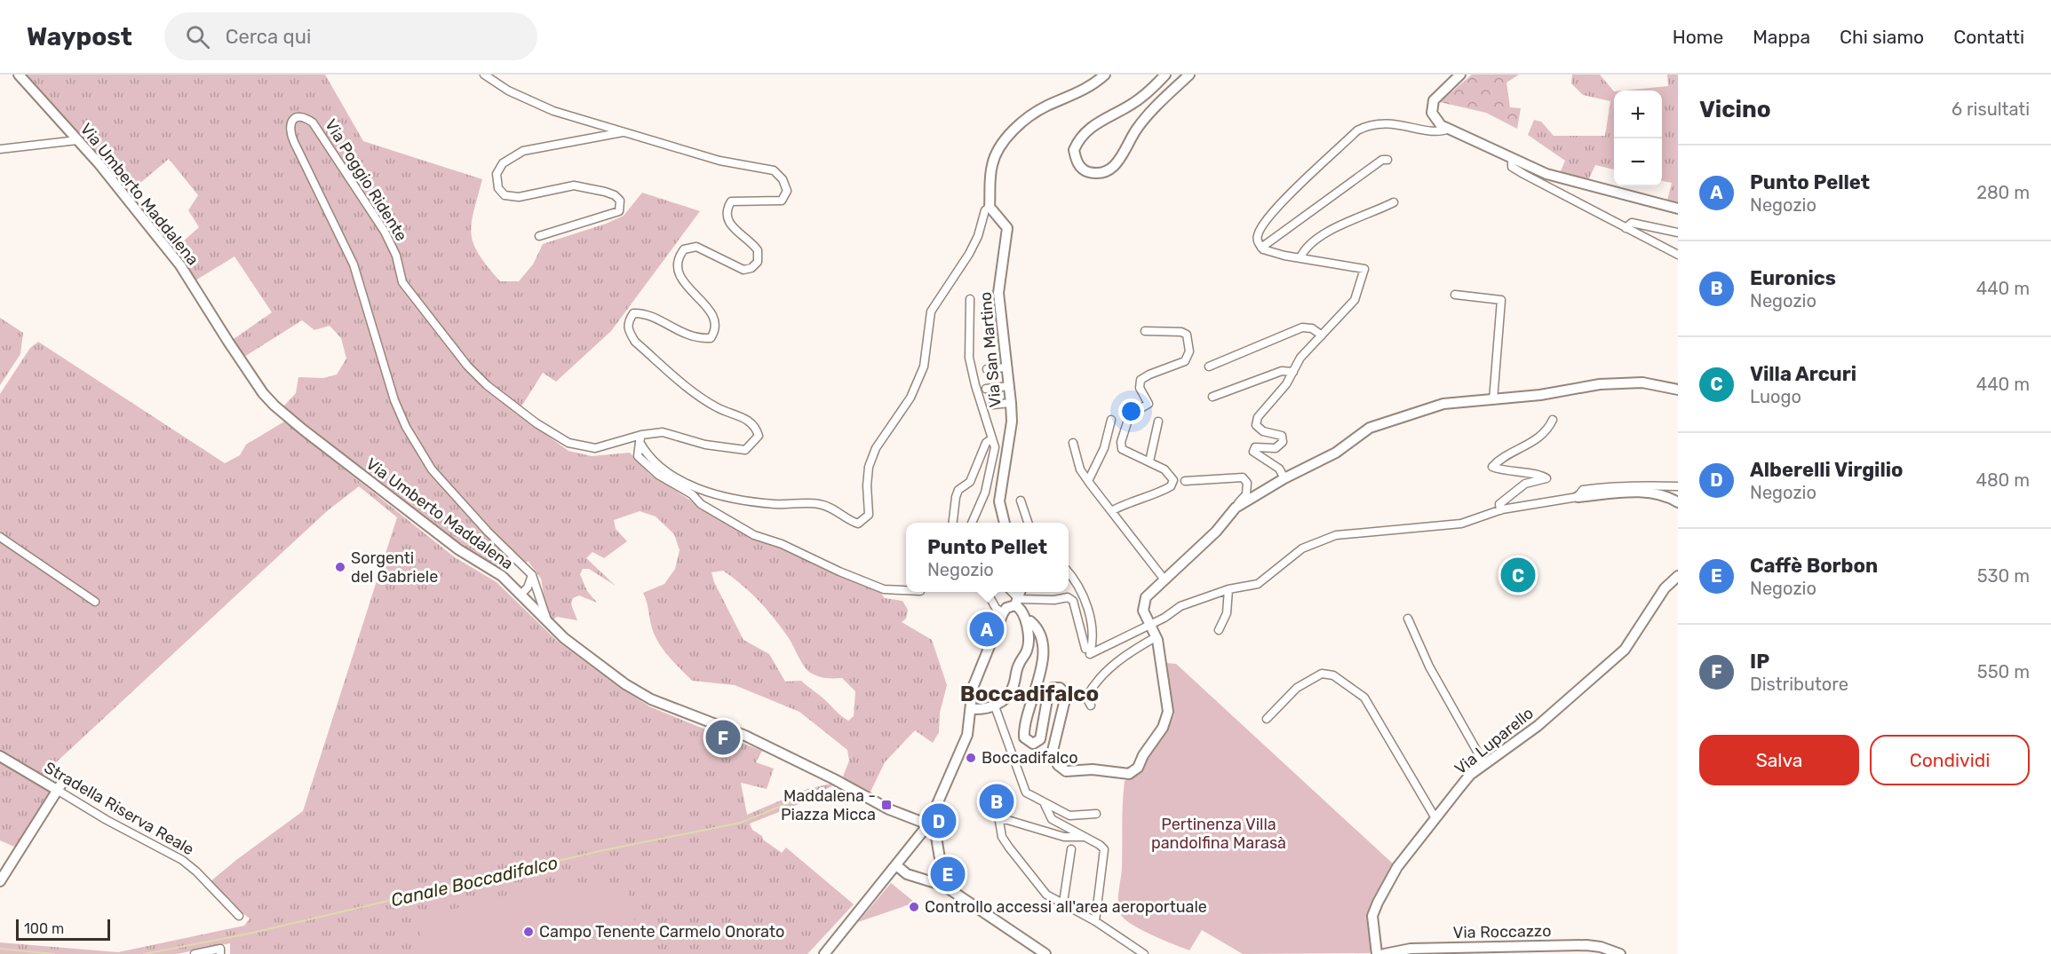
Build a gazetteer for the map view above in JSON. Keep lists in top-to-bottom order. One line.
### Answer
{"streets":{"street":["Via Poggio Ridente","Via Umberto Maddalena","Via San Martino","Via Luparello","Stradella Riserva Reale","Via Roccazzo"]},"crossings":[["Via Poggio Ridente","Via Umberto Maddalena"]],"districts":["Boccadifalco"],"water":["Canale Boccadifalco"],"parks":["Pertinenza Villa pandolfina Marasà"],"places":{"other":["Sorgenti del Gabriele","Boccadifalco","Controllo accessi all'area aeroportuale","Campo Tenente Carmelo Onorato"],"transit":["Maddalena - Piazza Micca"]},"scale_bar":"100 m","page":{"header":"Waypost","search":"Cerca qui","nav":["Home","Mappa","Chi siamo","Contatti"],"heading":["Vicino","6 risultati"],"map_buttons":["+","−"],"list":[{"mark":"A","name":"Punto Pellet","note":"Negozio","value":"280 m"},{"mark":"B","name":"Euronics","note":"Negozio","value":"440 m"},{"mark":"C","name":"Villa Arcuri","note":"Luogo","value":"440 m"},{"mark":"D","name":"Alberelli Virgilio","note":"Negozio","value":"480 m"},{"mark":"E","name":"Caffè Borbon","note":"Negozio","value":"530 m"},{"mark":"F","name":"IP","note":"Distributore","value":"550 m"}],"popup":["Punto Pellet","Negozio"],"pins":["C","A","F","B","D","E"],"buttons":["Salva","Condividi"],"scale":"100 m"}}
